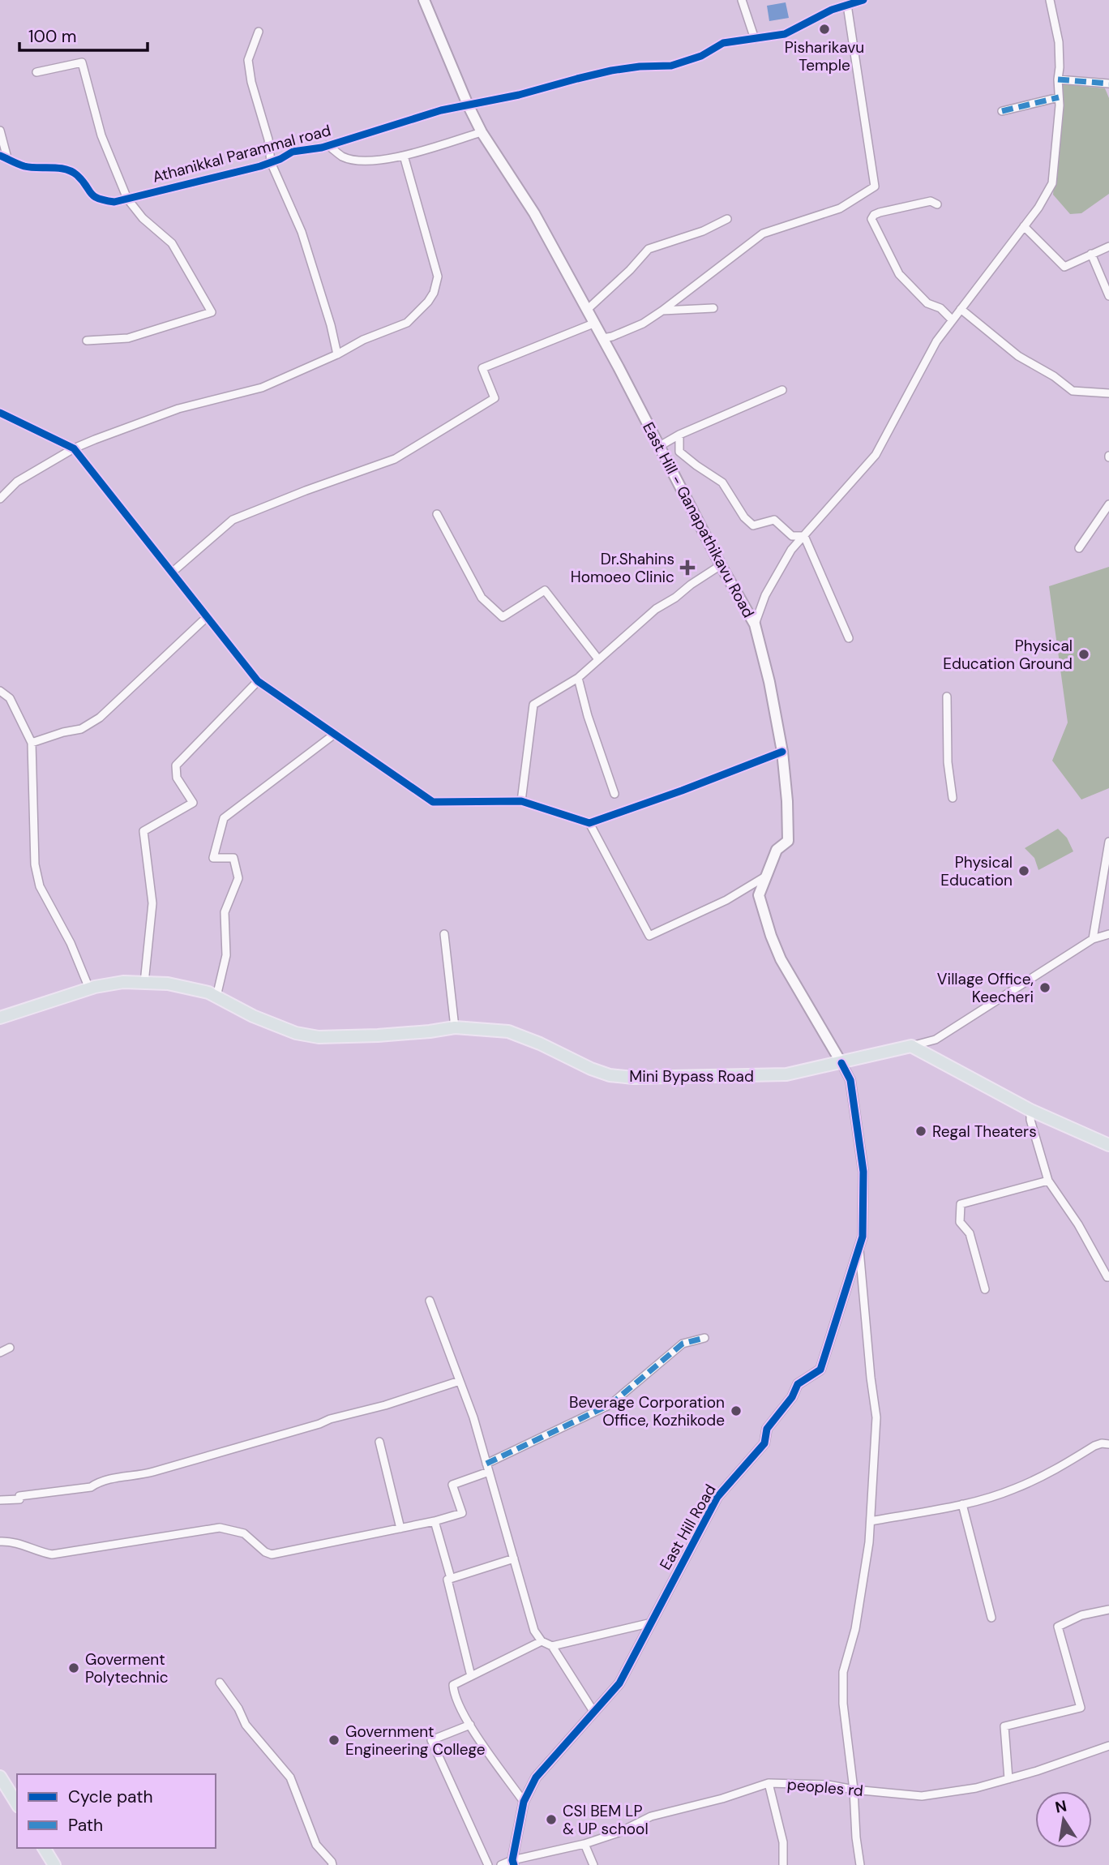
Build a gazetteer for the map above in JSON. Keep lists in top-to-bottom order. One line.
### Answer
{"streets":{"main road":["East Hill - Ganapathikavu Road","Mini Bypass Road"],"street":["Athanikkal Parammal road","East Hill Road","peoples rd"]},"crossings":[["Athanikkal Parammal road","East Hill - Ganapathikavu Road"],["East Hill - Ganapathikavu Road","Mini Bypass Road"],["East Hill - Ganapathikavu Road","East Hill Road"],["Mini Bypass Road","East Hill Road"],["East Hill Road","peoples rd"]],"places":{"other":["Pisharikavu Temple","Physical Education Ground","Physical Education","Village Office, Keecheri","Regal Theaters","Beverage Corporation Office, Kozhikode","Goverment Polytechnic","Government Engineering College","CSI BEM LP & UP school"],"health":["Dr.Shahins Homoeo Clinic"]},"legend":["Cycle path","Path"],"scale_bar":"100 m","north":"top"}
